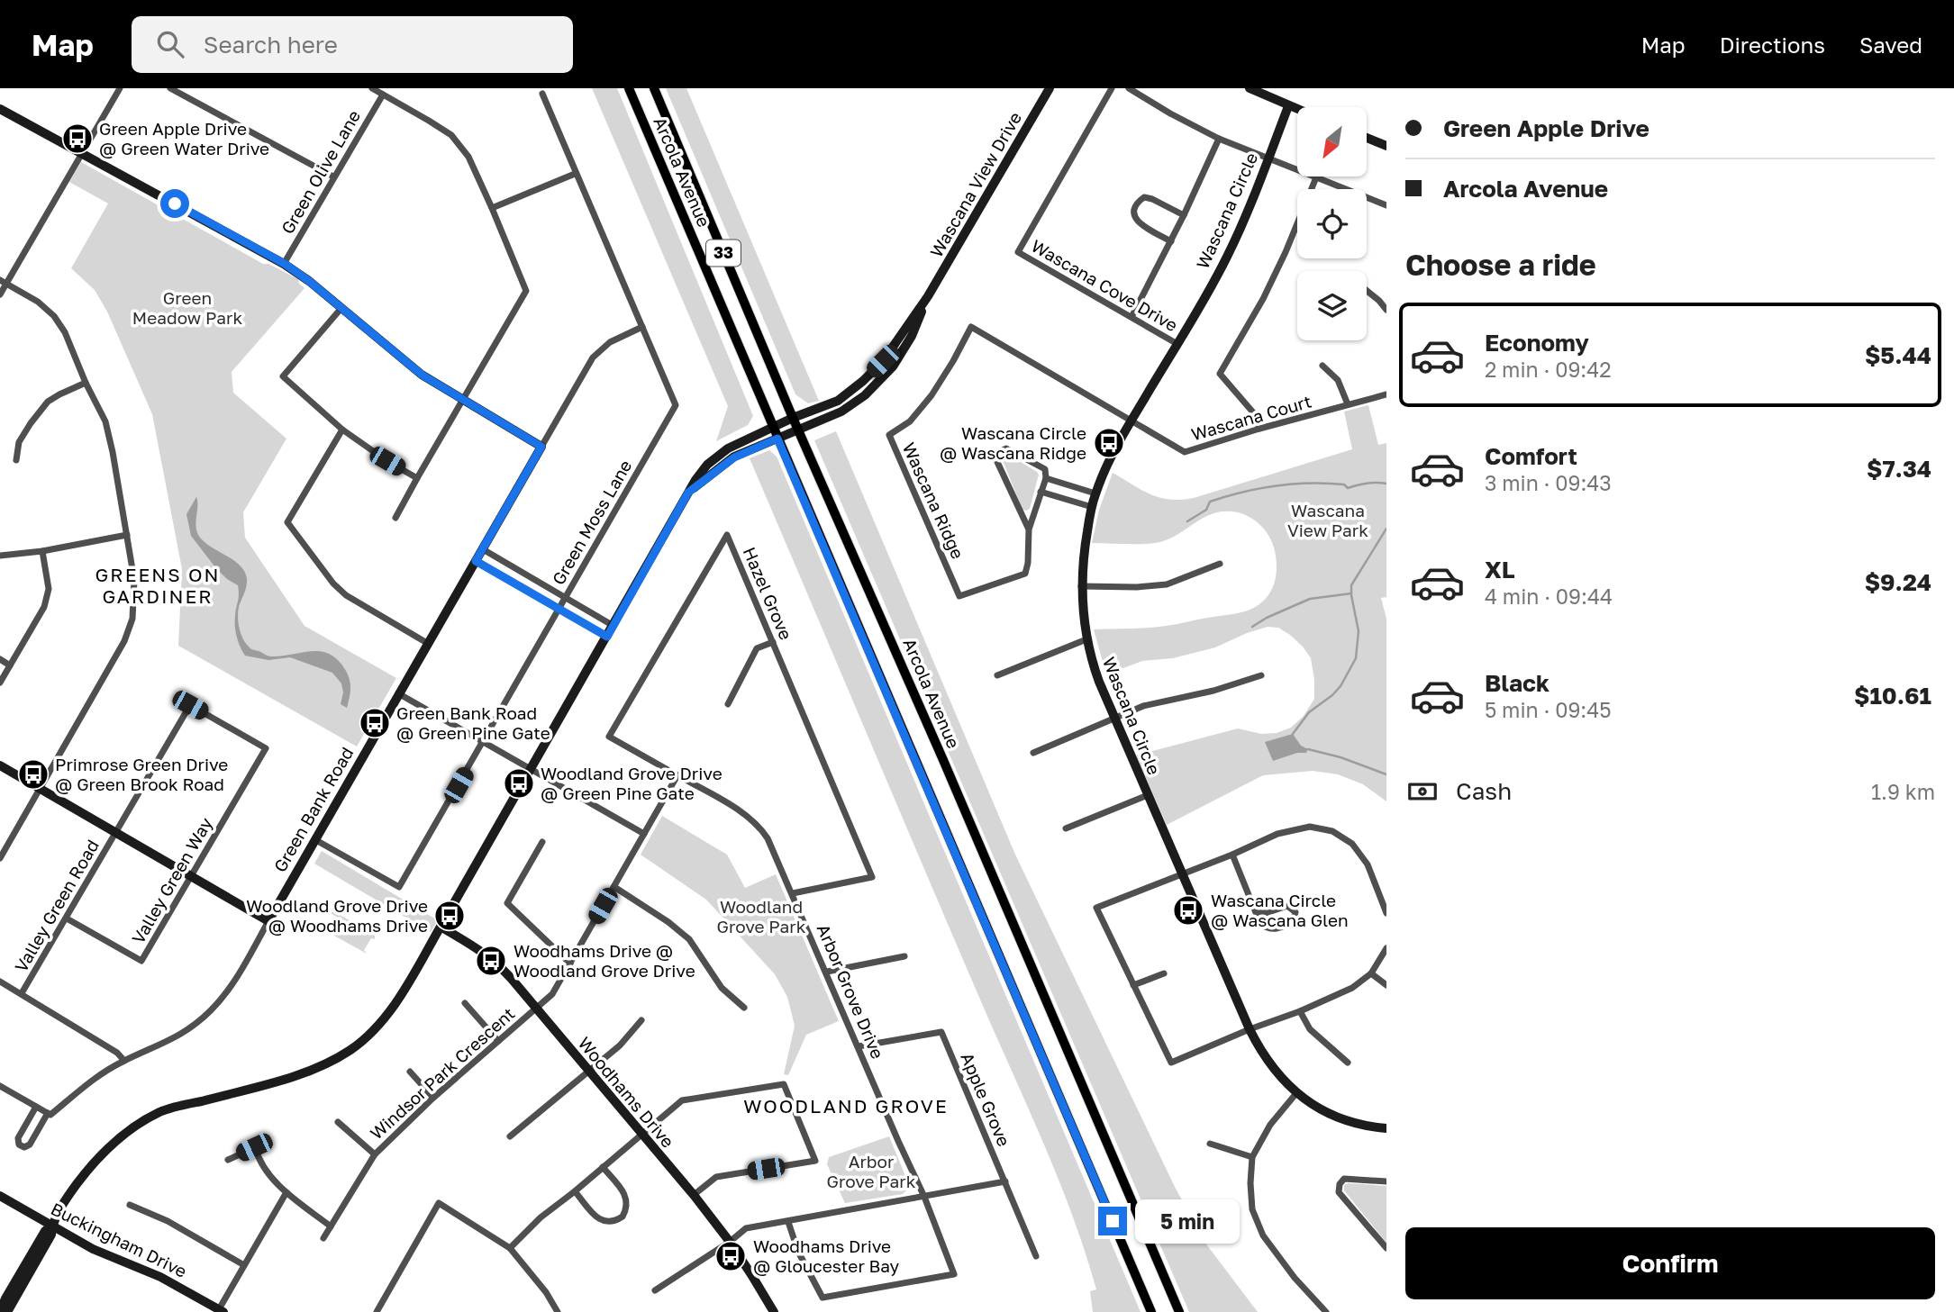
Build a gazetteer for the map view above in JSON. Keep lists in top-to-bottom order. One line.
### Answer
{"streets":{"main road":["Arcola Avenue","33"],"street":["Green Olive Lane","Wascana View Drive","Wascana Circle","Wascana Cove Drive","Wascana Court","Wascana Ridge","Green Moss Lane","Hazel Grove","Green Bank Road","Valley Green Way","Valley Green Road","Arbor Grove Drive","Windsor Park Crescent","Woodhams Drive","Apple Grove","Buckingham Drive"]},"crossings":[["Arcola Avenue","Wascana View Drive"],["Wascana View Drive","Woodhams Drive"],["Wascana View Drive","Buckingham Drive"],["Wascana Circle","Wascana Cove Drive"],["Wascana Circle","Wascana Court"],["Wascana Circle","Wascana Ridge"],["Wascana Court","Wascana Ridge"],["Green Moss Lane","Green Bank Road"],["Hazel Grove","Arbor Grove Drive"],["Valley Green Way","Valley Green Road"],["Arbor Grove Drive","Apple Grove"],["Windsor Park Crescent","Woodhams Drive"]],"districts":["GREENS ON GARDINER","WOODLAND GROVE"],"parks":["Green Meadow Park","Wascana View Park","Woodland Grove Park","Arbor Grove Park"],"places":{"bus stop":["Green Apple Drive @ Green Water Drive","Wascana Circle @ Wascana Ridge","Green Bank Road @ Green Pine Gate","Primrose Green Drive @ Green Brook Road","Woodland Grove Drive @ Green Pine Gate","Wascana Circle @ Wascana Glen","Woodland Grove Drive @ Woodhams Drive","Woodhams Drive @ Woodland Grove Drive","Woodhams Drive @ Gloucester Bay"]},"north":"bottom left","page":{"header":"Map","search":"Search here","nav":["Map","Directions","Saved"],"banner":["Green Apple Drive","Arcola Avenue"],"heading":"Choose a ride","list":[{"name":"Economy","note":"2 min · 09:42","value":"$5.44"},{"name":"Comfort","note":"3 min · 09:43","value":"$7.34"},{"name":"XL","note":"4 min · 09:44","value":"$9.24"},{"name":"Black","note":"5 min · 09:45","value":"$10.61"}],"pay":["Cash","1.9 km"],"bubble":"5 min","buttons":"Confirm"}}
